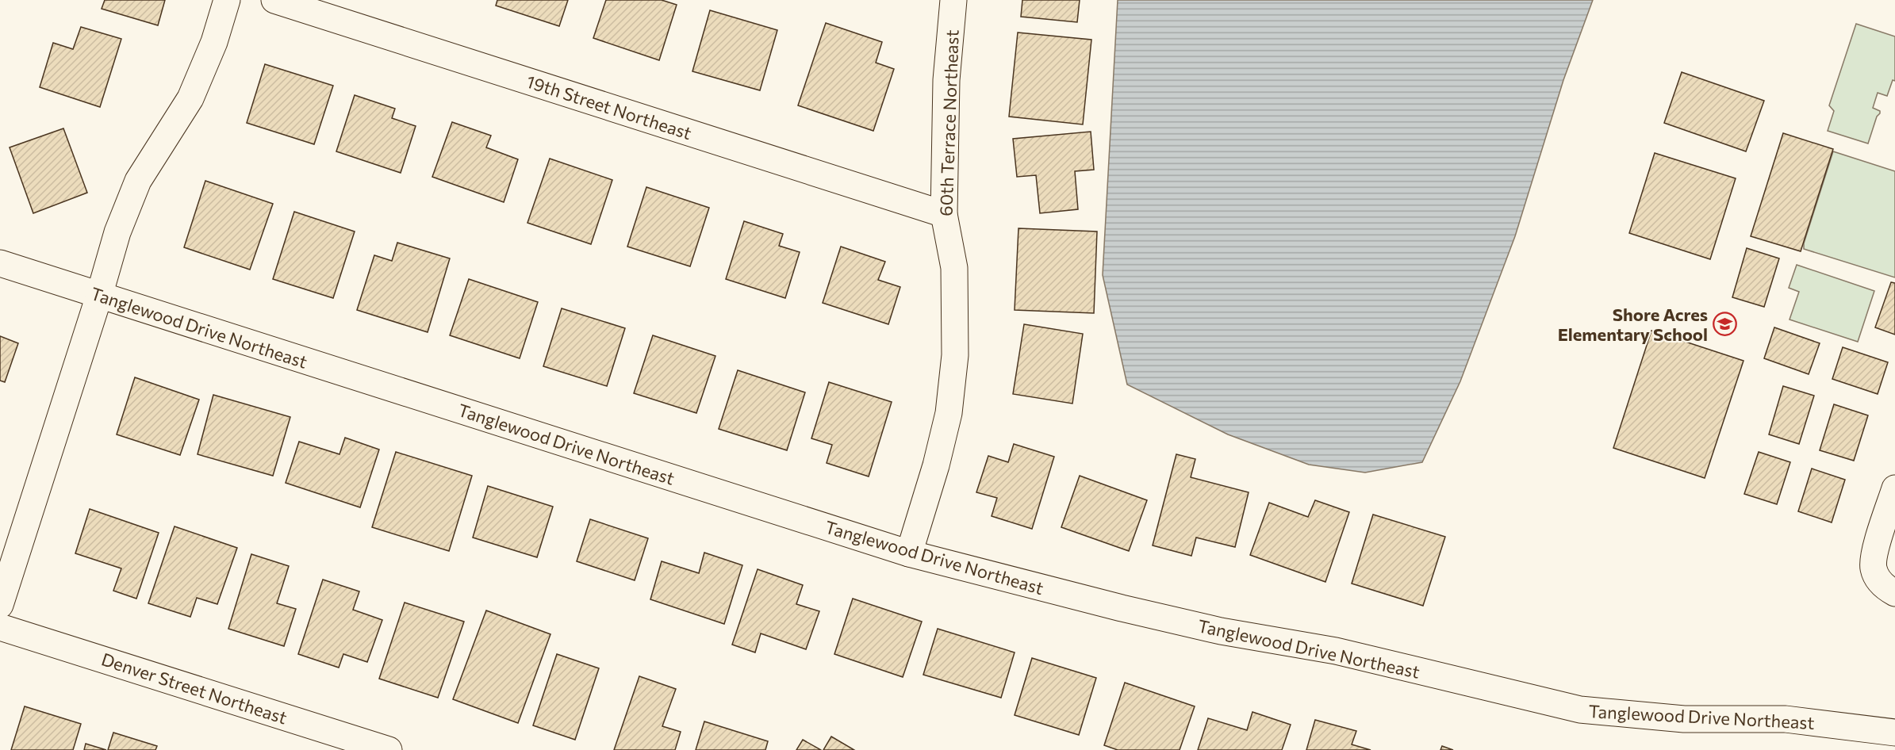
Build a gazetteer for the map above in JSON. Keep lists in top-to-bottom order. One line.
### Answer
{"streets":{"street":["19th Street Northeast","60th Terrace Northeast","Tanglewood Drive Northeast","Denver Street Northeast"]},"crossings":[["19th Street Northeast","60th Terrace Northeast"],["60th Terrace Northeast","Tanglewood Drive Northeast"]],"places":{"school or university":["Shore Acres Elementary School"]}}
